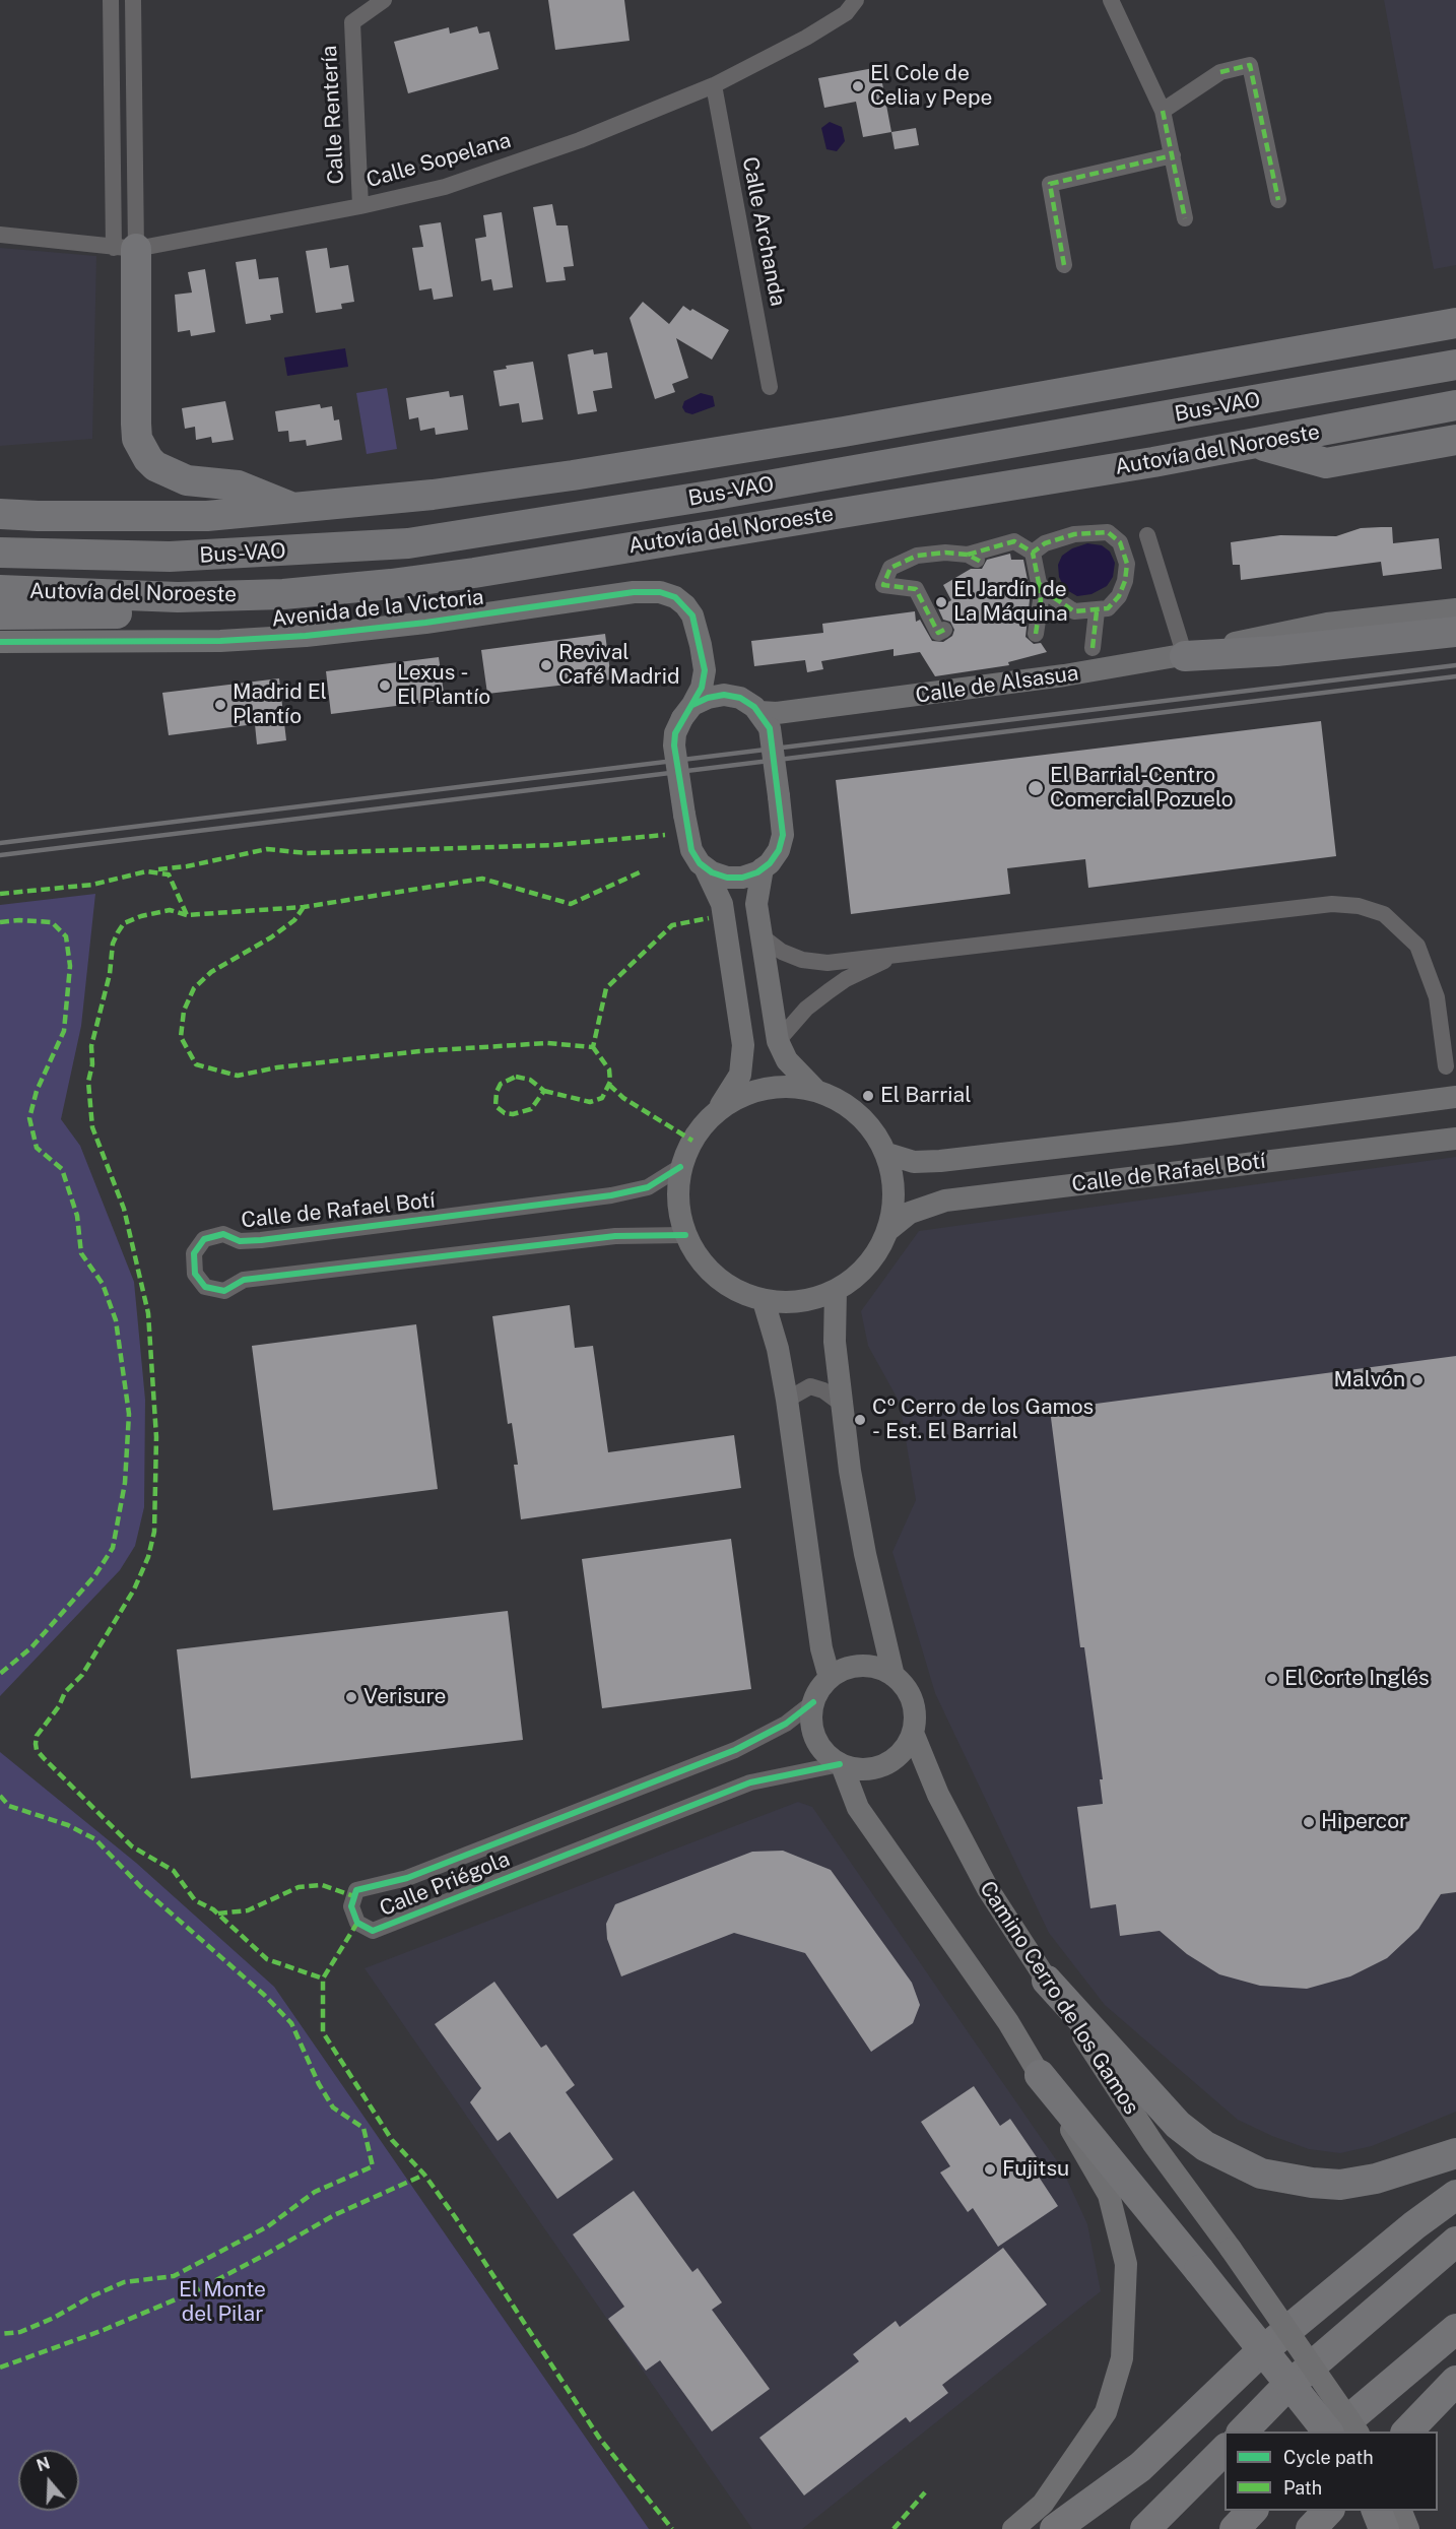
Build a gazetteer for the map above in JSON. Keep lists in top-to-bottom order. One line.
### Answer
{"streets":{"highway":["Bus-VAO","Autovía del Noroeste"],"street":["Calle Rentería","Calle Sopelana","Calle Archanda","Avenida de la Victoria","Calle de Alsasua","Calle de Rafael Botí","Calle Priégola","Camino Cerro de los Gamos"]},"crossings":[["Calle Rentería","Calle Sopelana"],["Calle Sopelana","Calle Archanda"],["Calle Priégola","Camino Cerro de los Gamos"]],"parks":["El Monte del Pilar"],"places":["El Cole de Celia y Pepe","El Jardín de La Máquina","Revival Café Madrid","Lexus - El Plantío","Madrid El Plantío","El Barrial-Centro Comercial Pozuelo","El Barrial","Malvón","Cº Cerro de los Gamos - Est. El Barrial","El Corte Inglés","Verisure","Hipercor","Fujitsu"],"legend":["Cycle path","Path"],"north":"top"}
